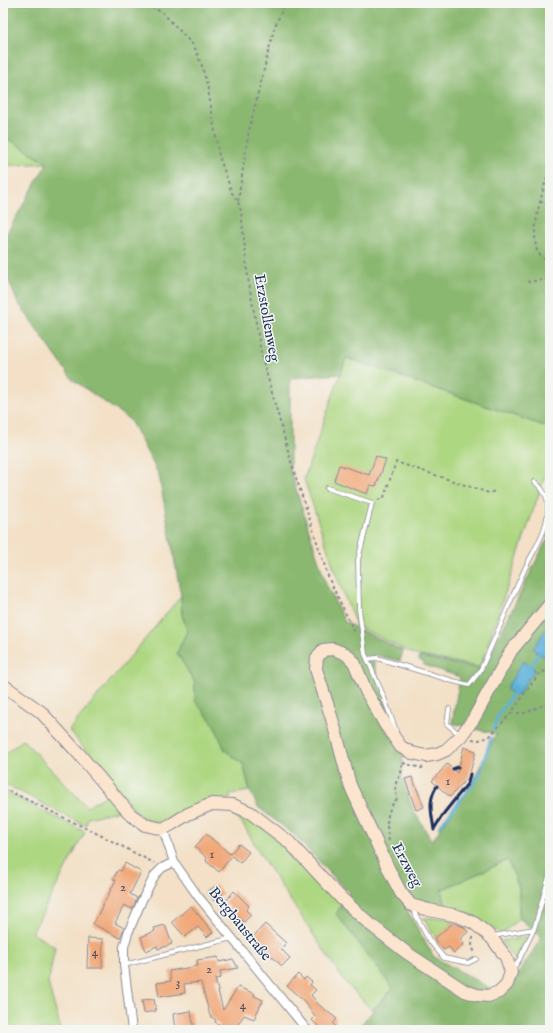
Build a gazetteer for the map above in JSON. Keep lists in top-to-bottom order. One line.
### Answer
{"streets":{"street":["Erzweg","Bergbaustraße"],"path":["Erzstollenweg"]},"house_numbers":["1","1","2","4","2","3","4"]}
